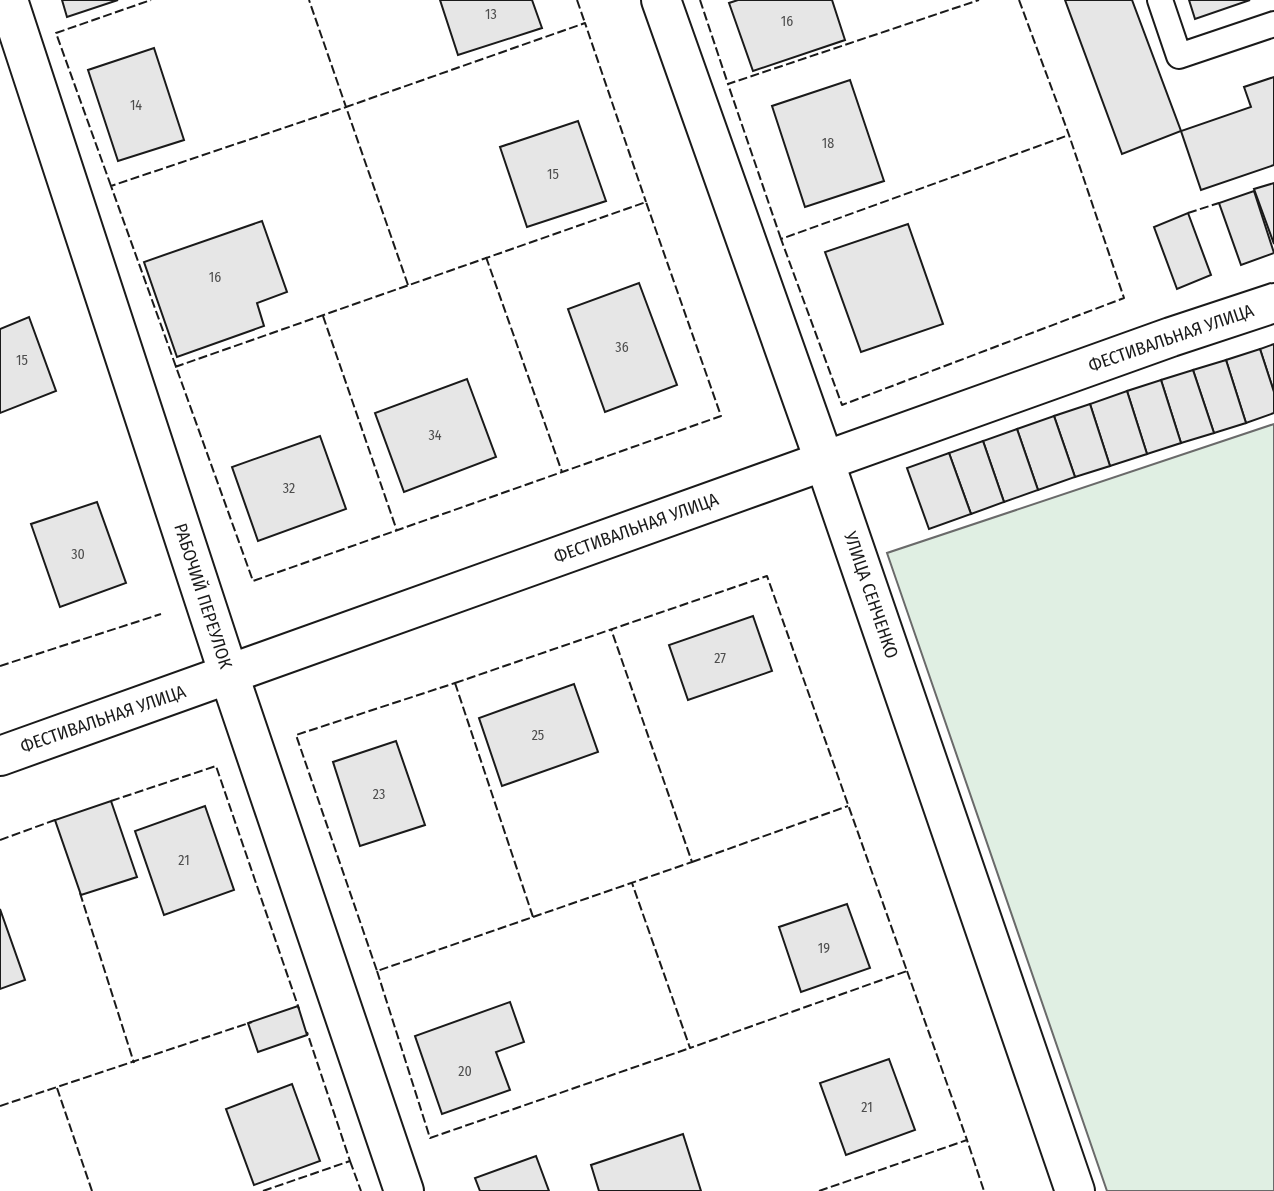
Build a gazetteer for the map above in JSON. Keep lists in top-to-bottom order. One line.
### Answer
{"streets":{"street":["ФЕСТИВАЛЬНАЯ УЛИЦА","УЛИЦА СЕНЧЕНКО","РАБОЧИЙ ПЕРЕУЛОК"]},"crossings":[["ФЕСТИВАЛЬНАЯ УЛИЦА","УЛИЦА СЕНЧЕНКО"],["ФЕСТИВАЛЬНАЯ УЛИЦА","РАБОЧИЙ ПЕРЕУЛОК"]],"house_numbers":["13","16","14","18","15","16","36","15","34","32","30","27","25","23","21","19","20","21"]}
